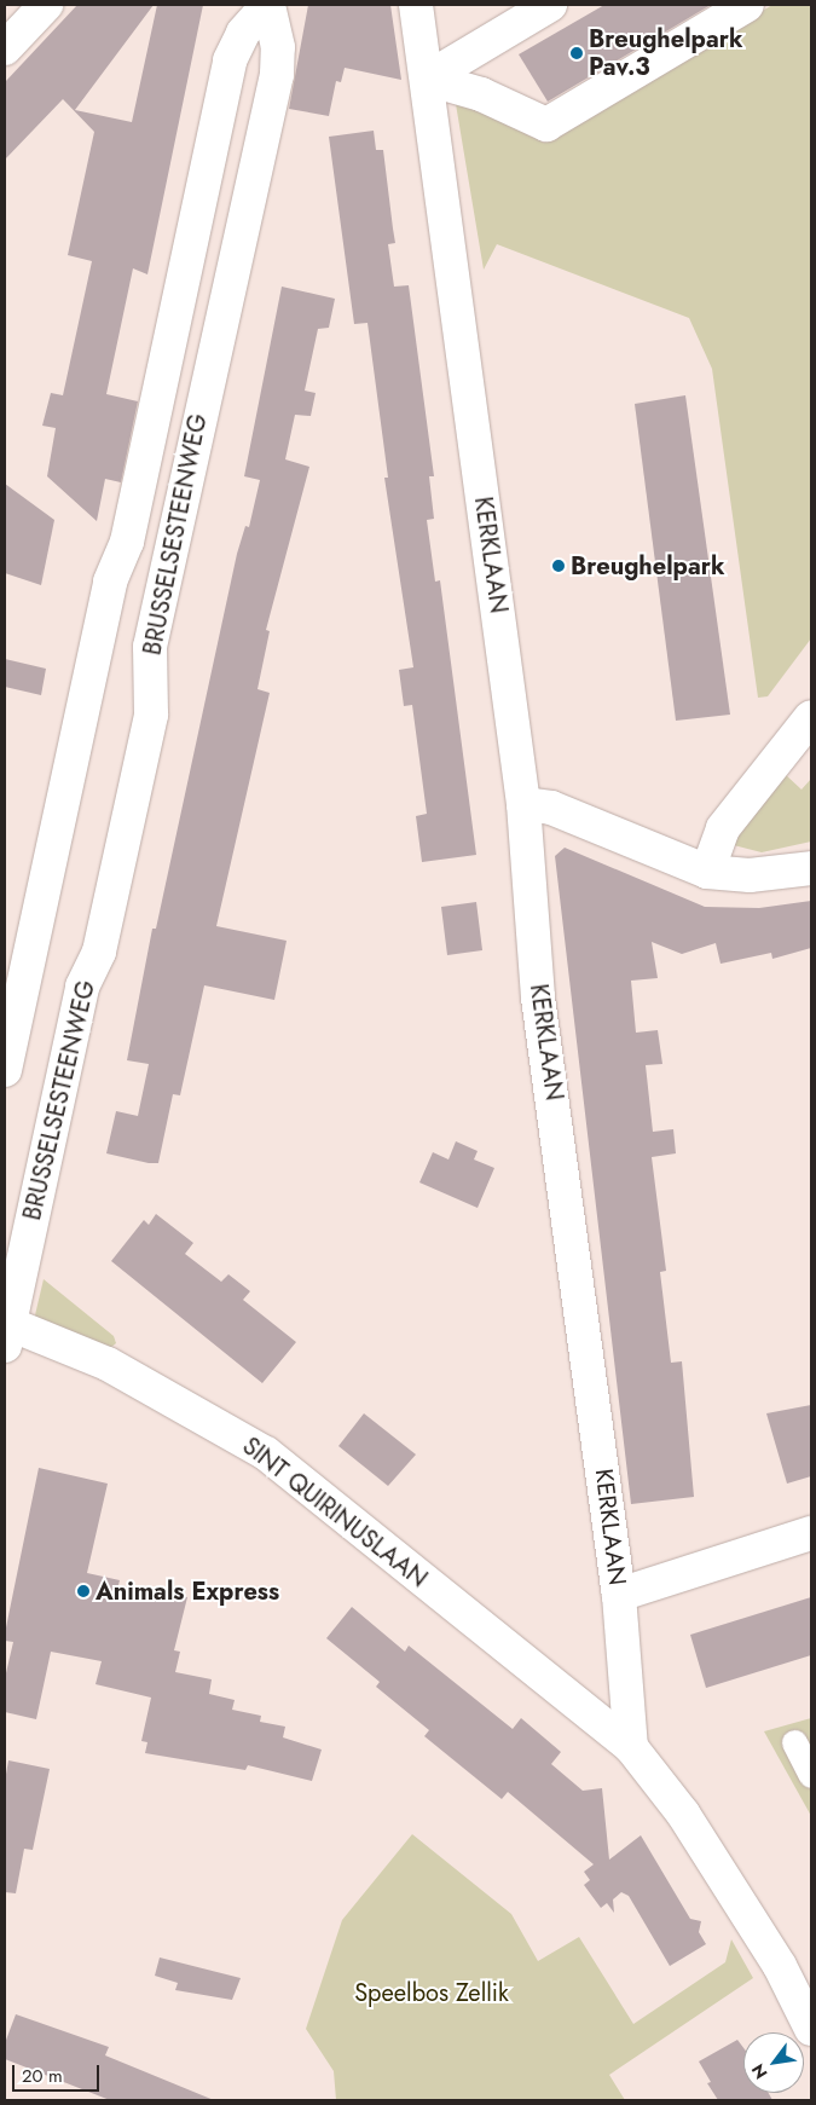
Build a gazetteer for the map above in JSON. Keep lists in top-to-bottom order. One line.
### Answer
{"streets":{"street":["BRUSSELSESTEENWEG","KERKLAAN","SINT QUIRINUSLAAN"]},"crossings":[["BRUSSELSESTEENWEG","SINT QUIRINUSLAAN"],["KERKLAAN","SINT QUIRINUSLAAN"]],"parks":["Speelbos Zellik"],"places":["Breughelpark Pav.3","Breughelpark","Animals Express"],"scale_bar":"20 m","north":"bottom left"}
